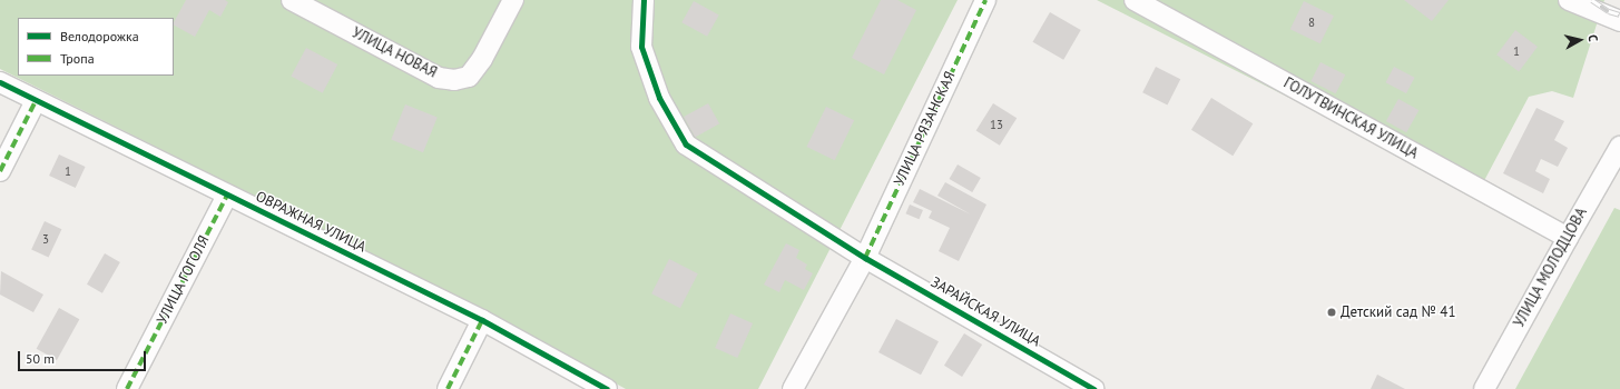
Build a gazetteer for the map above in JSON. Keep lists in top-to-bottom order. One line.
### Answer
{"streets":{"street":["УЛИЦА НОВАЯ","ГОЛУТВИНСКАЯ УЛИЦА","УЛИЦА РЯЗАНСКАЯ","ОВРАЖНАЯ УЛИЦА","УЛИЦА МОЛОДЦОВА","УЛИЦА ГОГОЛЯ","ЗАРАЙСКАЯ УЛИЦА"]},"crossings":[["ГОЛУТВИНСКАЯ УЛИЦА","УЛИЦА МОЛОДЦОВА"],["УЛИЦА РЯЗАНСКАЯ","ЗАРАЙСКАЯ УЛИЦА"],["ОВРАЖНАЯ УЛИЦА","УЛИЦА ГОГОЛЯ"]],"places":["Детский сад № 41"],"house_numbers":["8","1","13","1","3"],"legend":["Велодорожка","Тропа"],"scale_bar":"50 m","north":"right"}
